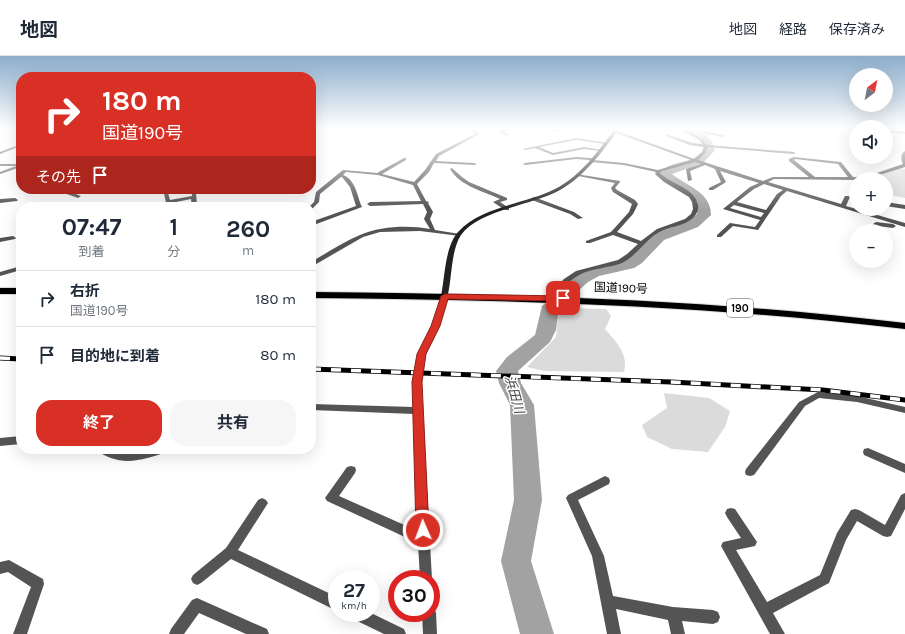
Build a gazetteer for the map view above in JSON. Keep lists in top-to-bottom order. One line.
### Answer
{"streets":{"highway":["国道190号","190"]},"water":["浜田川"],"north":"top right","page":{"header":"地図","nav":["地図","経路","保存済み"],"map_buttons":["+","−"],"turn":["180 m","国道190号"],"then":"その先","eta":["07:47","到着","1","分","260","m"],"list":[{"name":"右折","note":"国道190号","value":"180 m"},{"name":"目的地に到着","value":"80 m"}],"buttons":["終了","共有"],"speed":"27 km/h","limit":"30"}}
